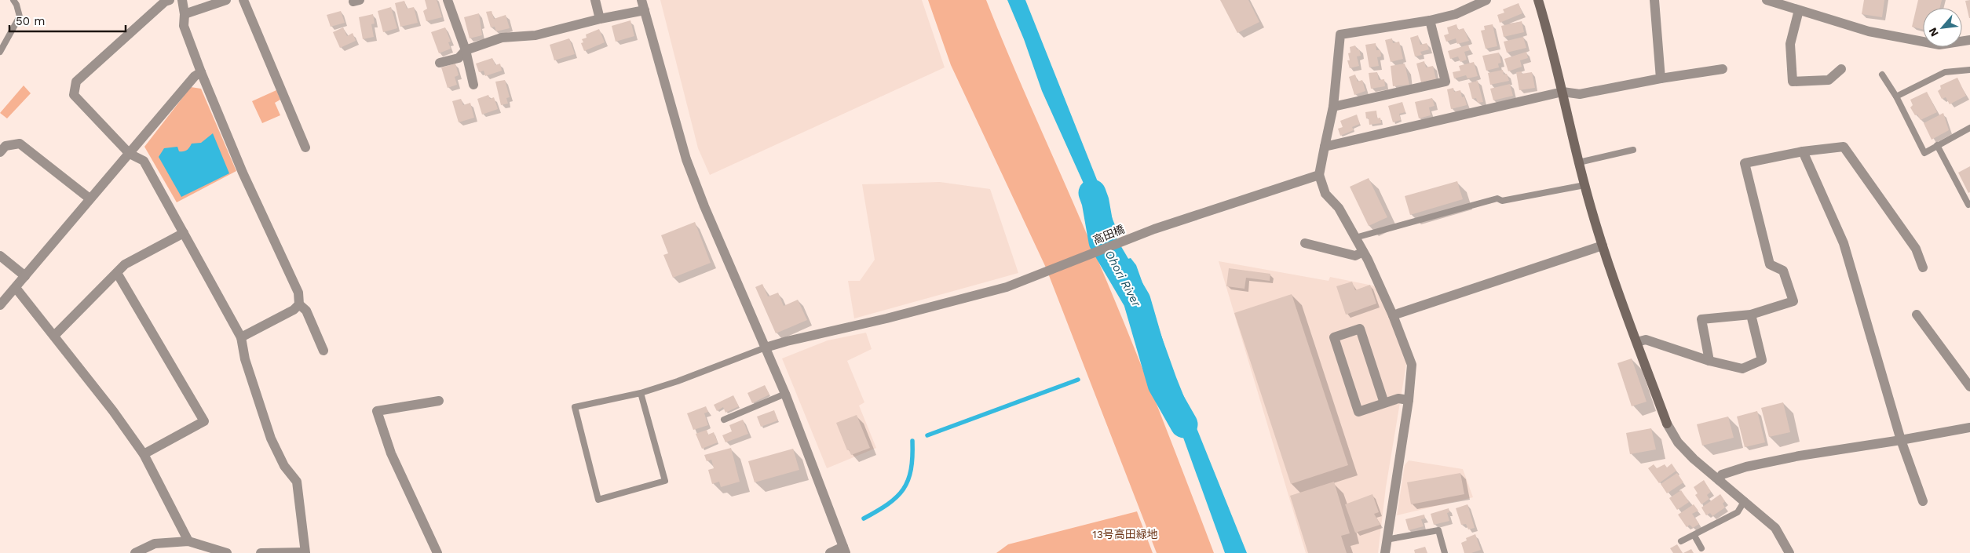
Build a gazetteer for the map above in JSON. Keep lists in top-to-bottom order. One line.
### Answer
{"streets":{"street":["高田橋"]},"water":["Ohori River"],"parks":["13号高田緑地"],"scale_bar":"50 m","north":"bottom left"}
